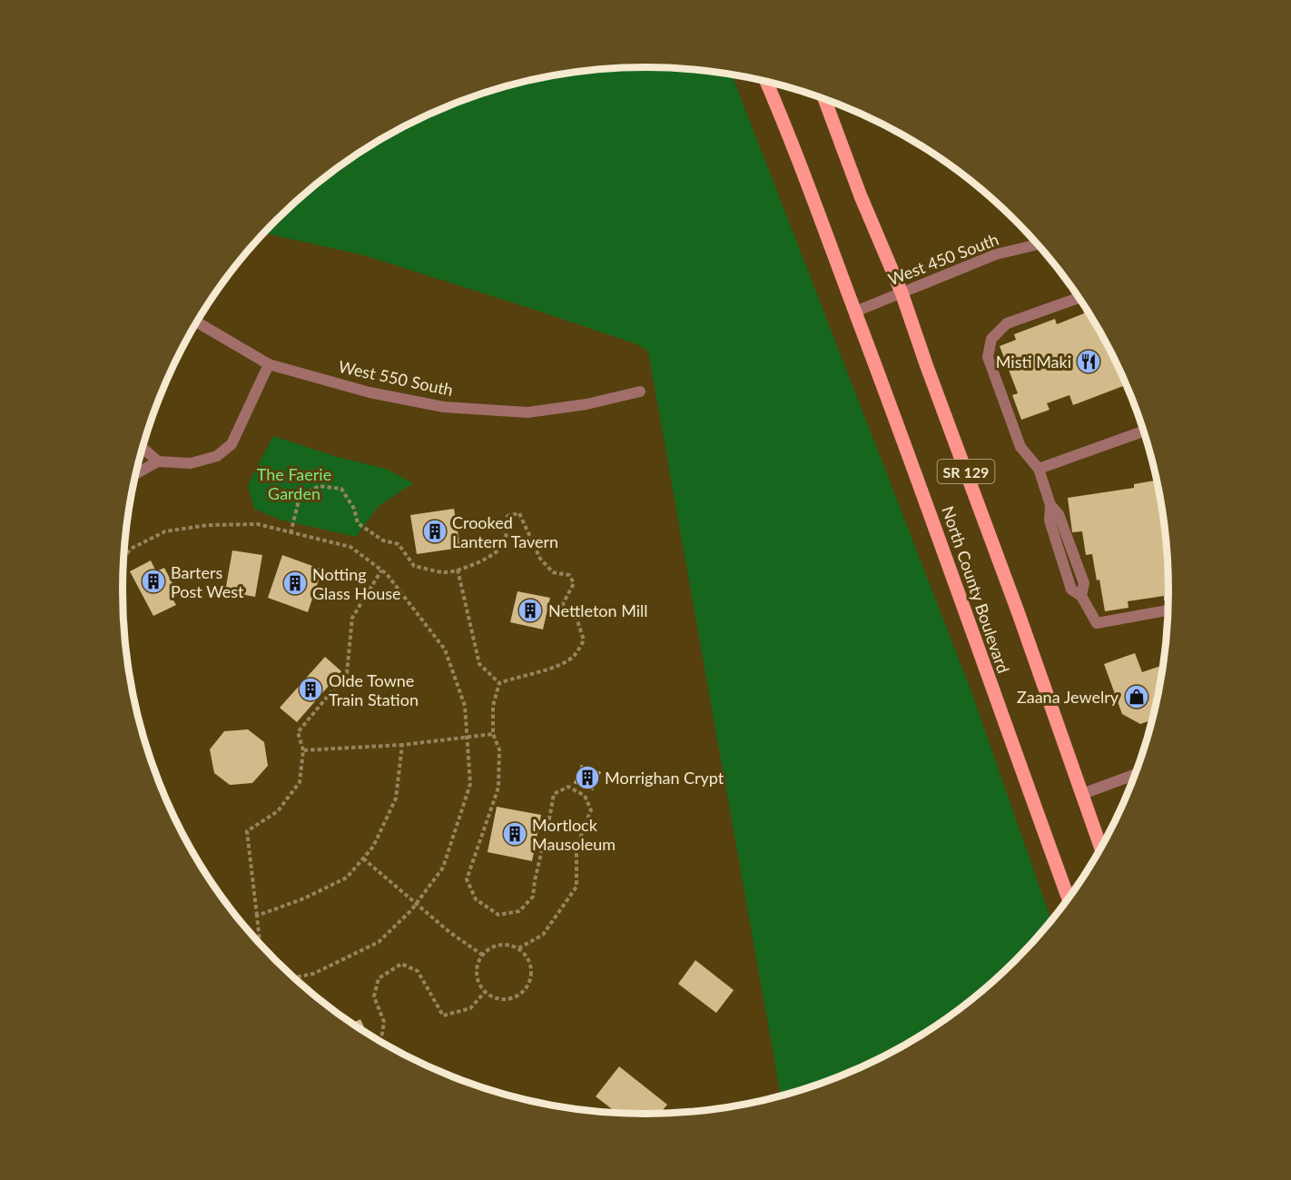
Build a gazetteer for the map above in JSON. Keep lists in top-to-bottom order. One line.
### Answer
{"streets":{"main road":["SR 129","North County Boulevard"],"street":["West 450 South","West 550 South"]},"crossings":[["West 450 South","North County Boulevard"]],"parks":["The Faerie Garden"],"places":{"restaurant":["Misti Maki"],"building":["Crooked Lantern Tavern","Barters Post West","Notting Glass House","Nettleton Mill","Olde Towne Train Station","Morrighan Crypt","Mortlock Mausoleum"],"shop":["Zaana Jewelry"]}}
